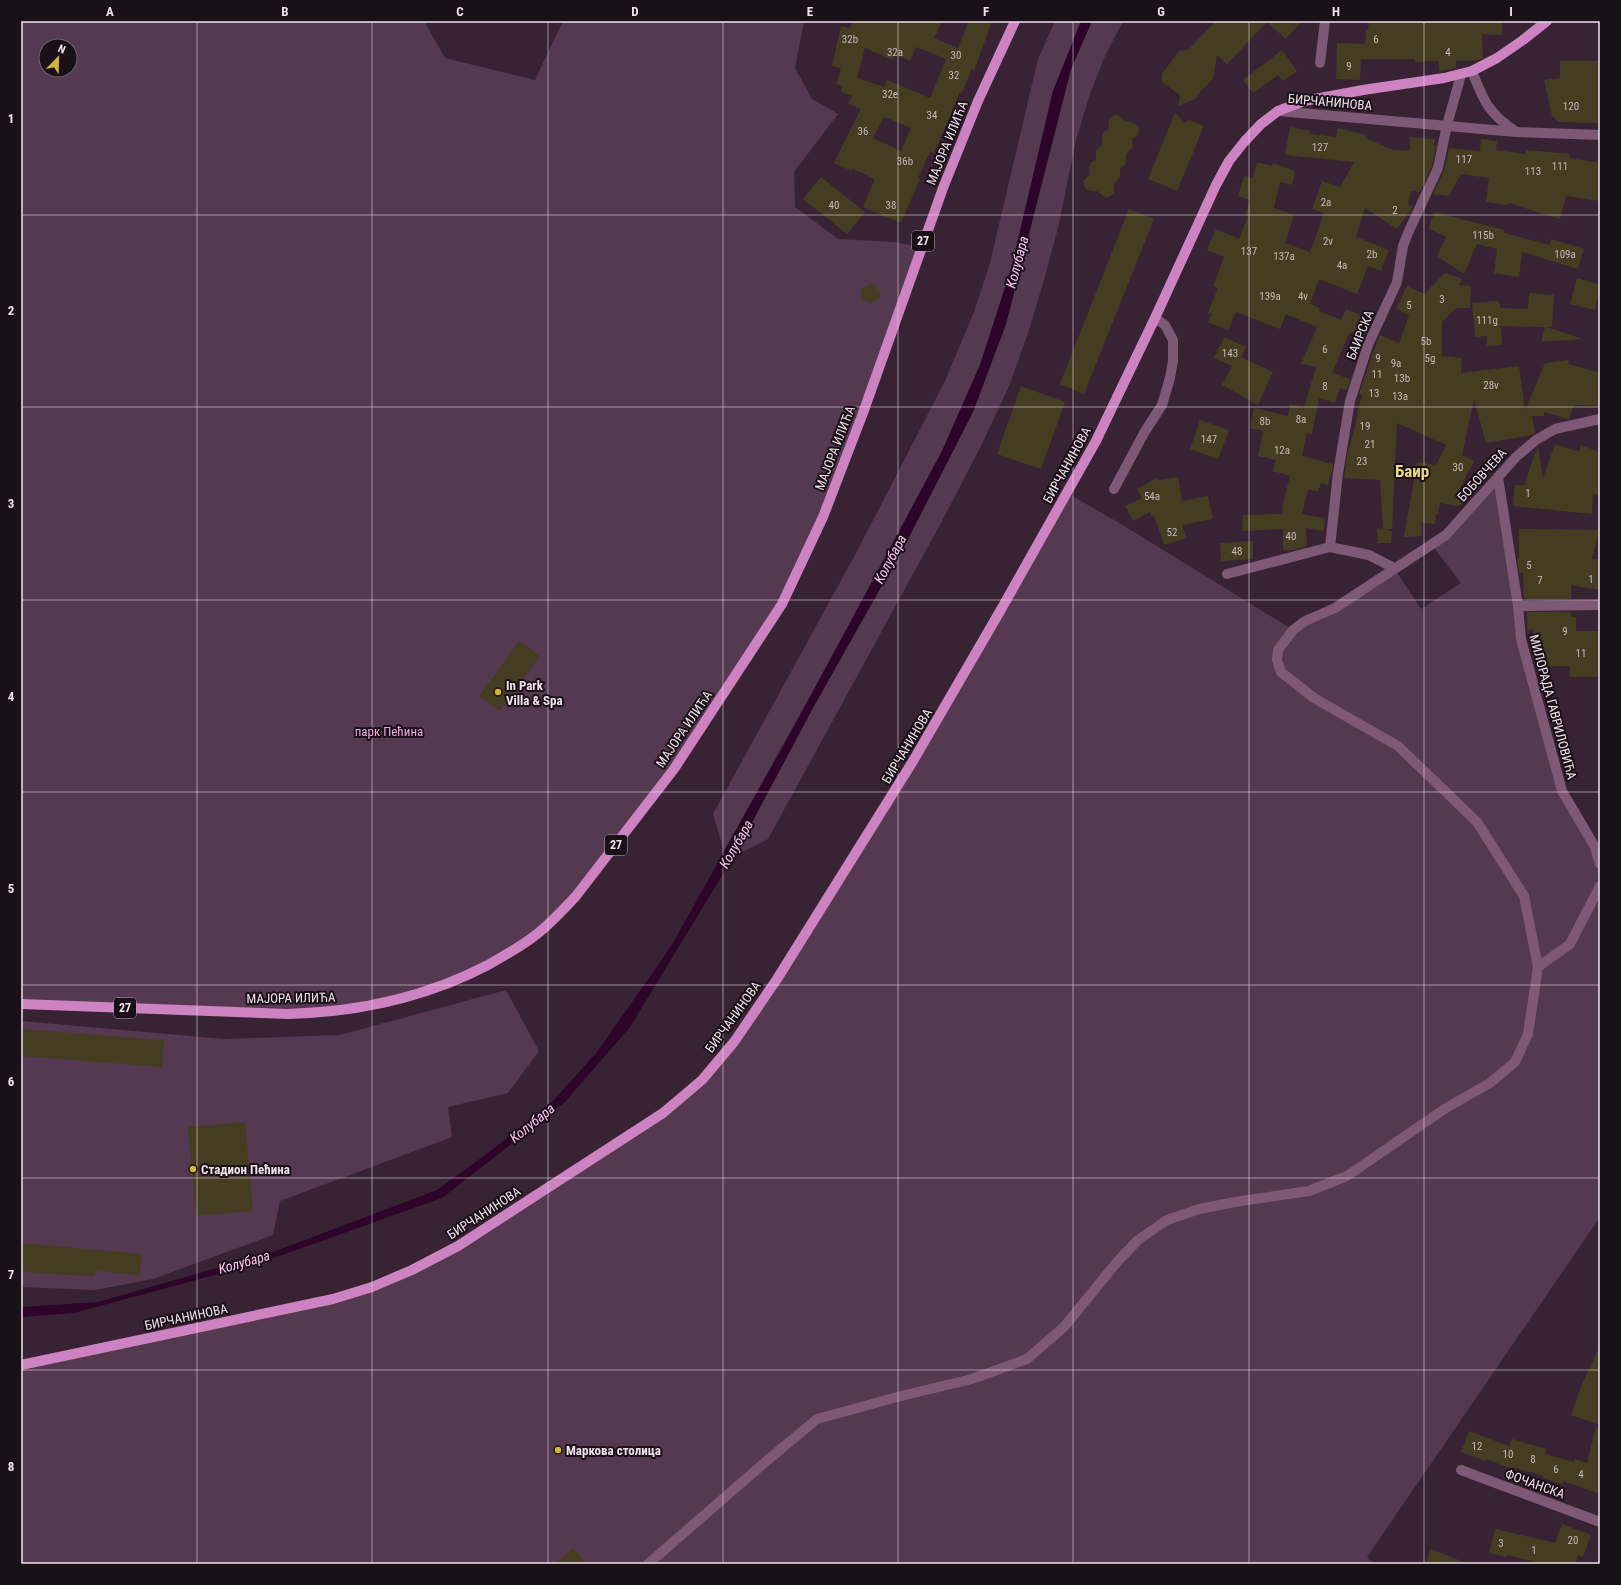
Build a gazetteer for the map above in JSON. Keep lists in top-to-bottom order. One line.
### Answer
{"streets":{"main road":["БИРЧАНИНОВА","МАЈОРА ИЛИЋА","27"],"street":["БАИРСКА","БОБОВЧЕВА","МИЛОРАДА ГАВРИЛОВИЋА","ФОЧАНСКА"]},"crossings":[["БИРЧАНИНОВА","БАИРСКА"],["БОБОВЧЕВА","МИЛОРАДА ГАВРИЛОВИЋА"]],"districts":["Баир"],"water":["Колубара"],"parks":["парк Пећина"],"places":["In Park Villa & Spa","Стадион Пећина","Маркова столица"],"house_numbers":["32b","6","32a","4","30","9","32","32e","120","34","36","127","117","36b","111","113","2a","40","38","2","115b","2v","137","2b","109a","137a","4a","139a","4v","3","5","111g","5b","6","143","9","5g","9a","11","13b","28v","8","13","13a","8a","8b","19","147","21","12a","23","30","1","54a","52","40","48","5","1","7","9","11","12","10","8","6","4","20","3","1"],"north":"top right","grid":{"columns":["A","B","C","D","E","F","G","H","I"],"rows":["1","2","3","4","5","6","7","8"]}}
